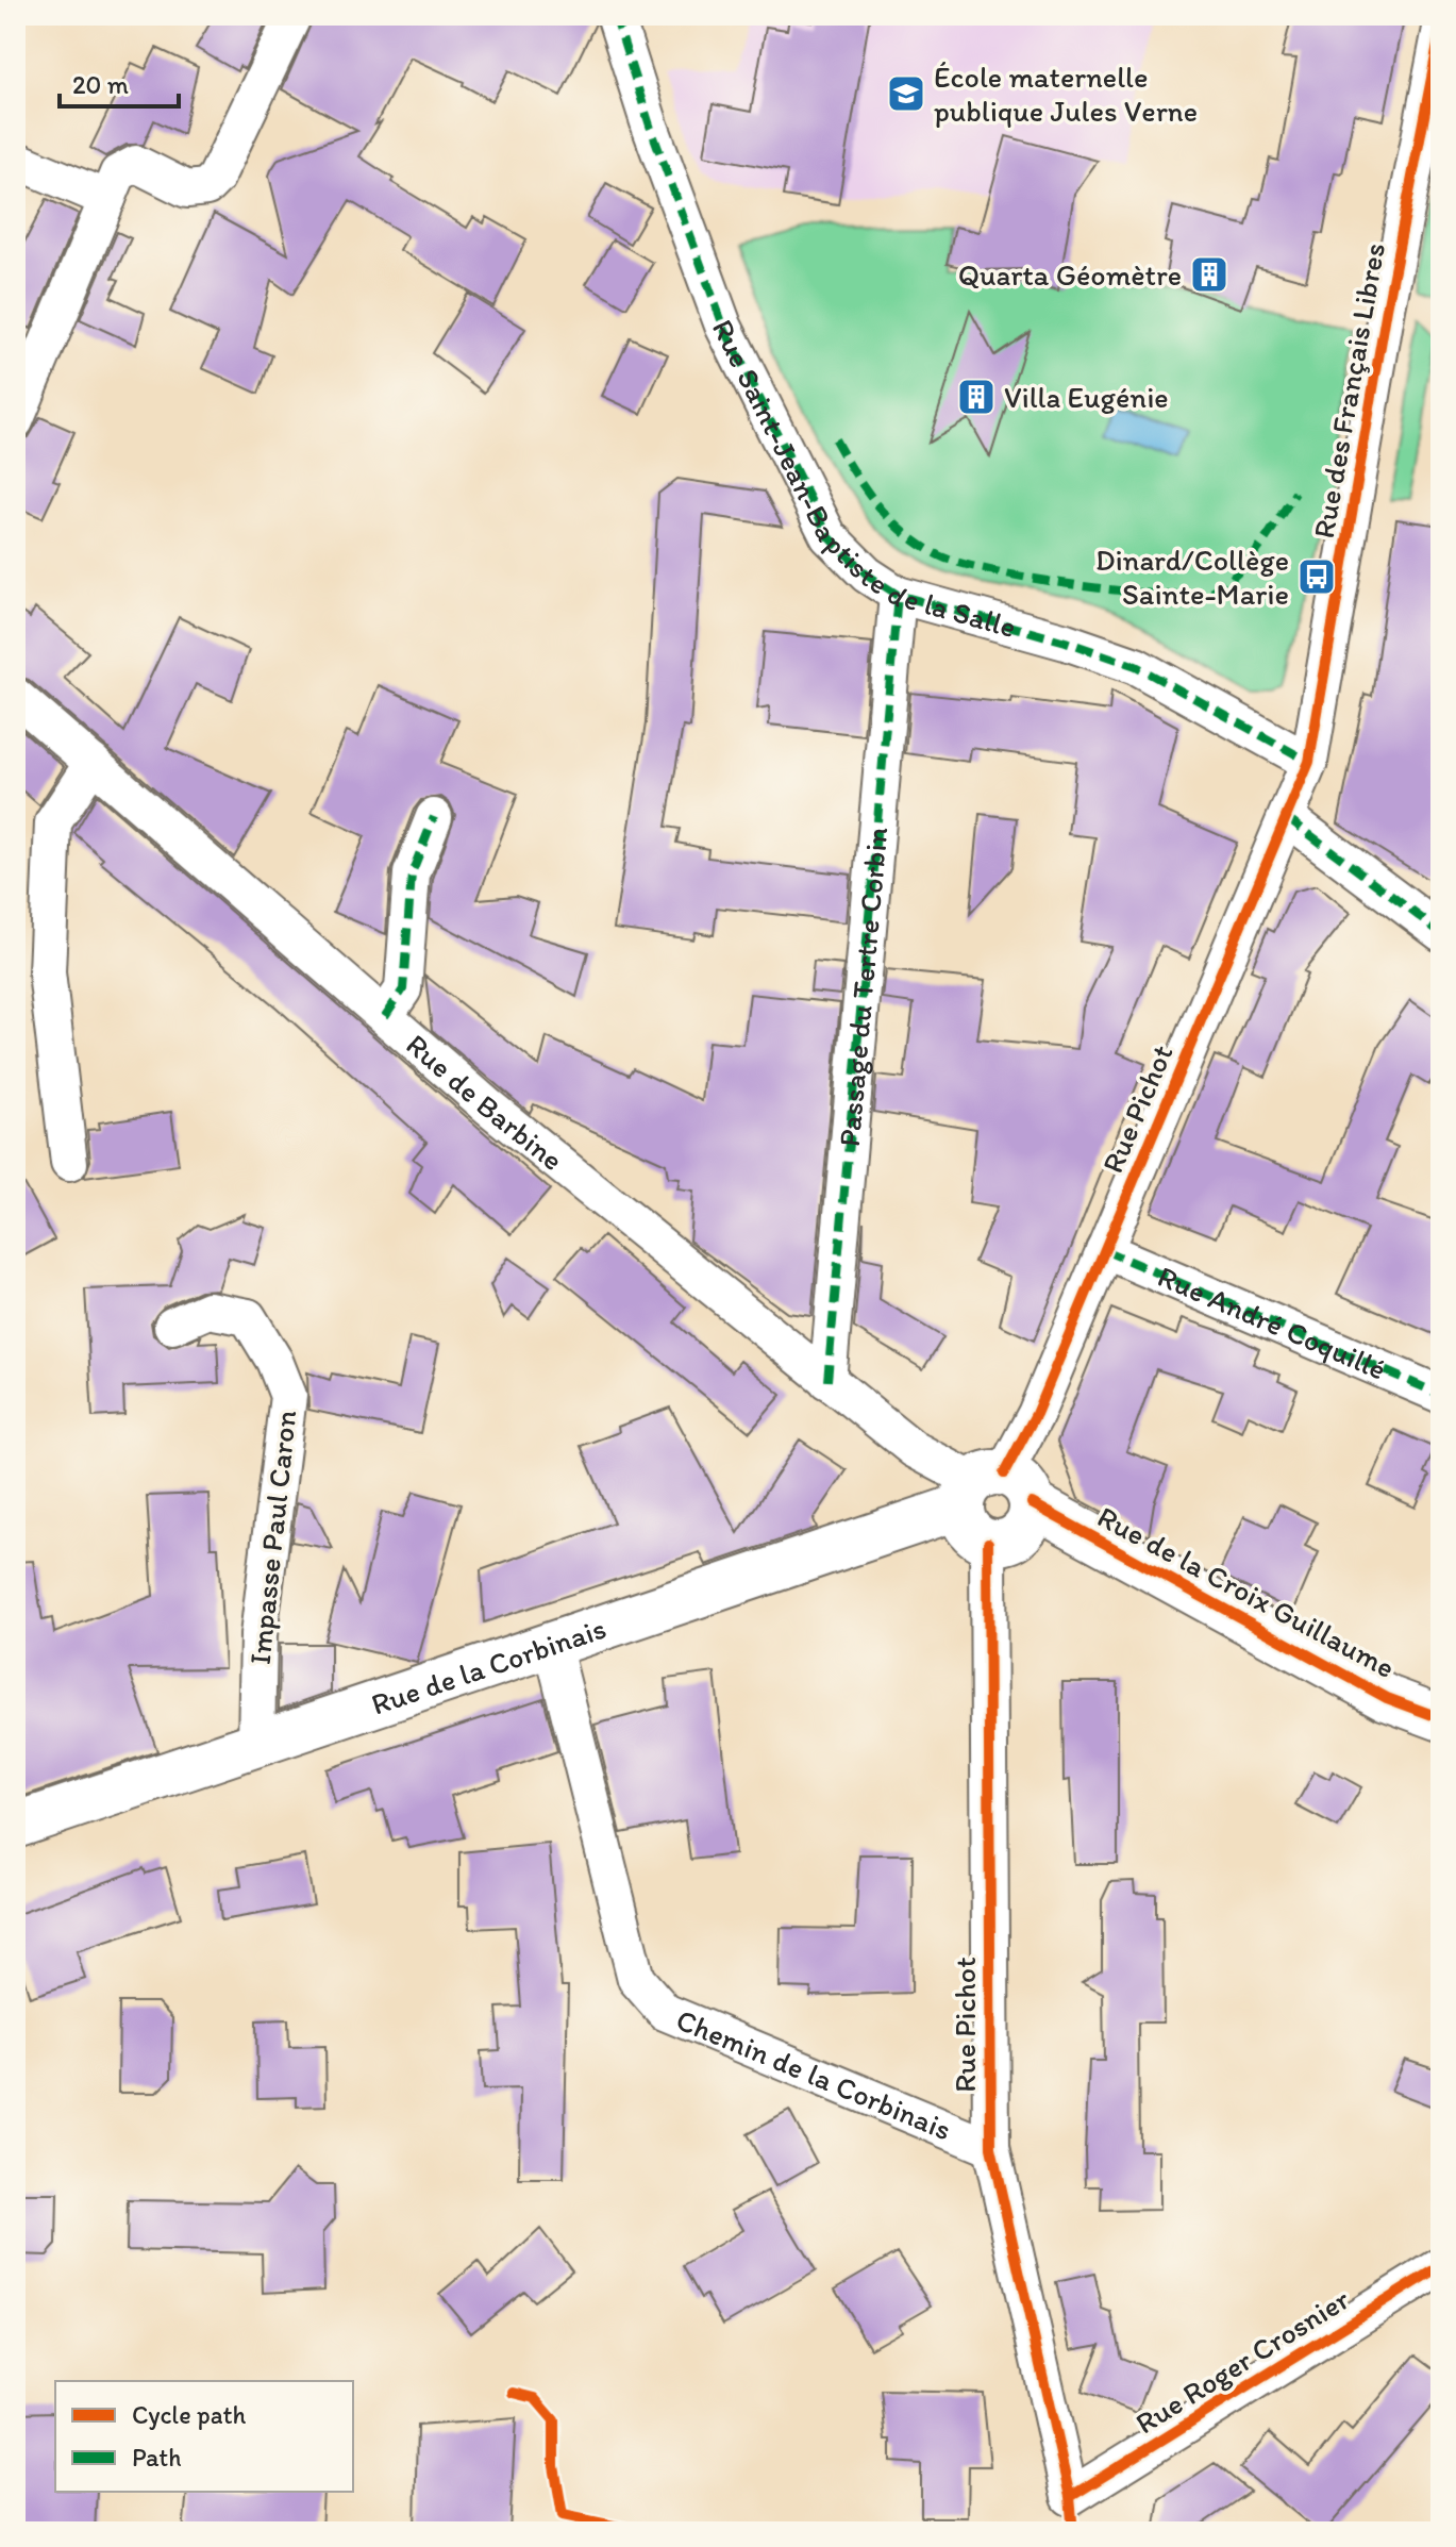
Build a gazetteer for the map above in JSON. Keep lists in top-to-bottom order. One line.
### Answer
{"streets":{"street":["Rue des Français Libres","Rue Saint-Jean-Baptiste de la Salle","Passage du Tertre Corbin","Rue de Barbine","Rue Pichot","Rue André Coquillé","Impasse Paul Caron","Rue de la Croix Guillaume","Rue de la Corbinais","Chemin de la Corbinais","Rue Roger Crosnier"]},"crossings":[["Rue des Français Libres","Rue Saint-Jean-Baptiste de la Salle"],["Rue des Français Libres","Rue Pichot"],["Rue Saint-Jean-Baptiste de la Salle","Passage du Tertre Corbin"],["Rue Saint-Jean-Baptiste de la Salle","Rue Pichot"],["Passage du Tertre Corbin","Rue de Barbine"],["Rue de Barbine","Rue Pichot"],["Rue de Barbine","Rue de la Croix Guillaume"],["Rue de Barbine","Rue de la Corbinais"],["Rue Pichot","Rue André Coquillé"],["Rue Pichot","Rue de la Croix Guillaume"],["Rue Pichot","Rue de la Corbinais"],["Rue Pichot","Chemin de la Corbinais"],["Rue Pichot","Rue Roger Crosnier"],["Impasse Paul Caron","Rue de la Corbinais"],["Rue de la Croix Guillaume","Rue de la Corbinais"],["Rue de la Corbinais","Chemin de la Corbinais"]],"places":{"school or university":["École maternelle publique Jules Verne"],"building":["Quarta Géomètre","Villa Eugénie"],"bus stop":["Dinard/Collège Sainte-Marie"]},"legend":["Cycle path","Path"],"scale_bar":"20 m"}
